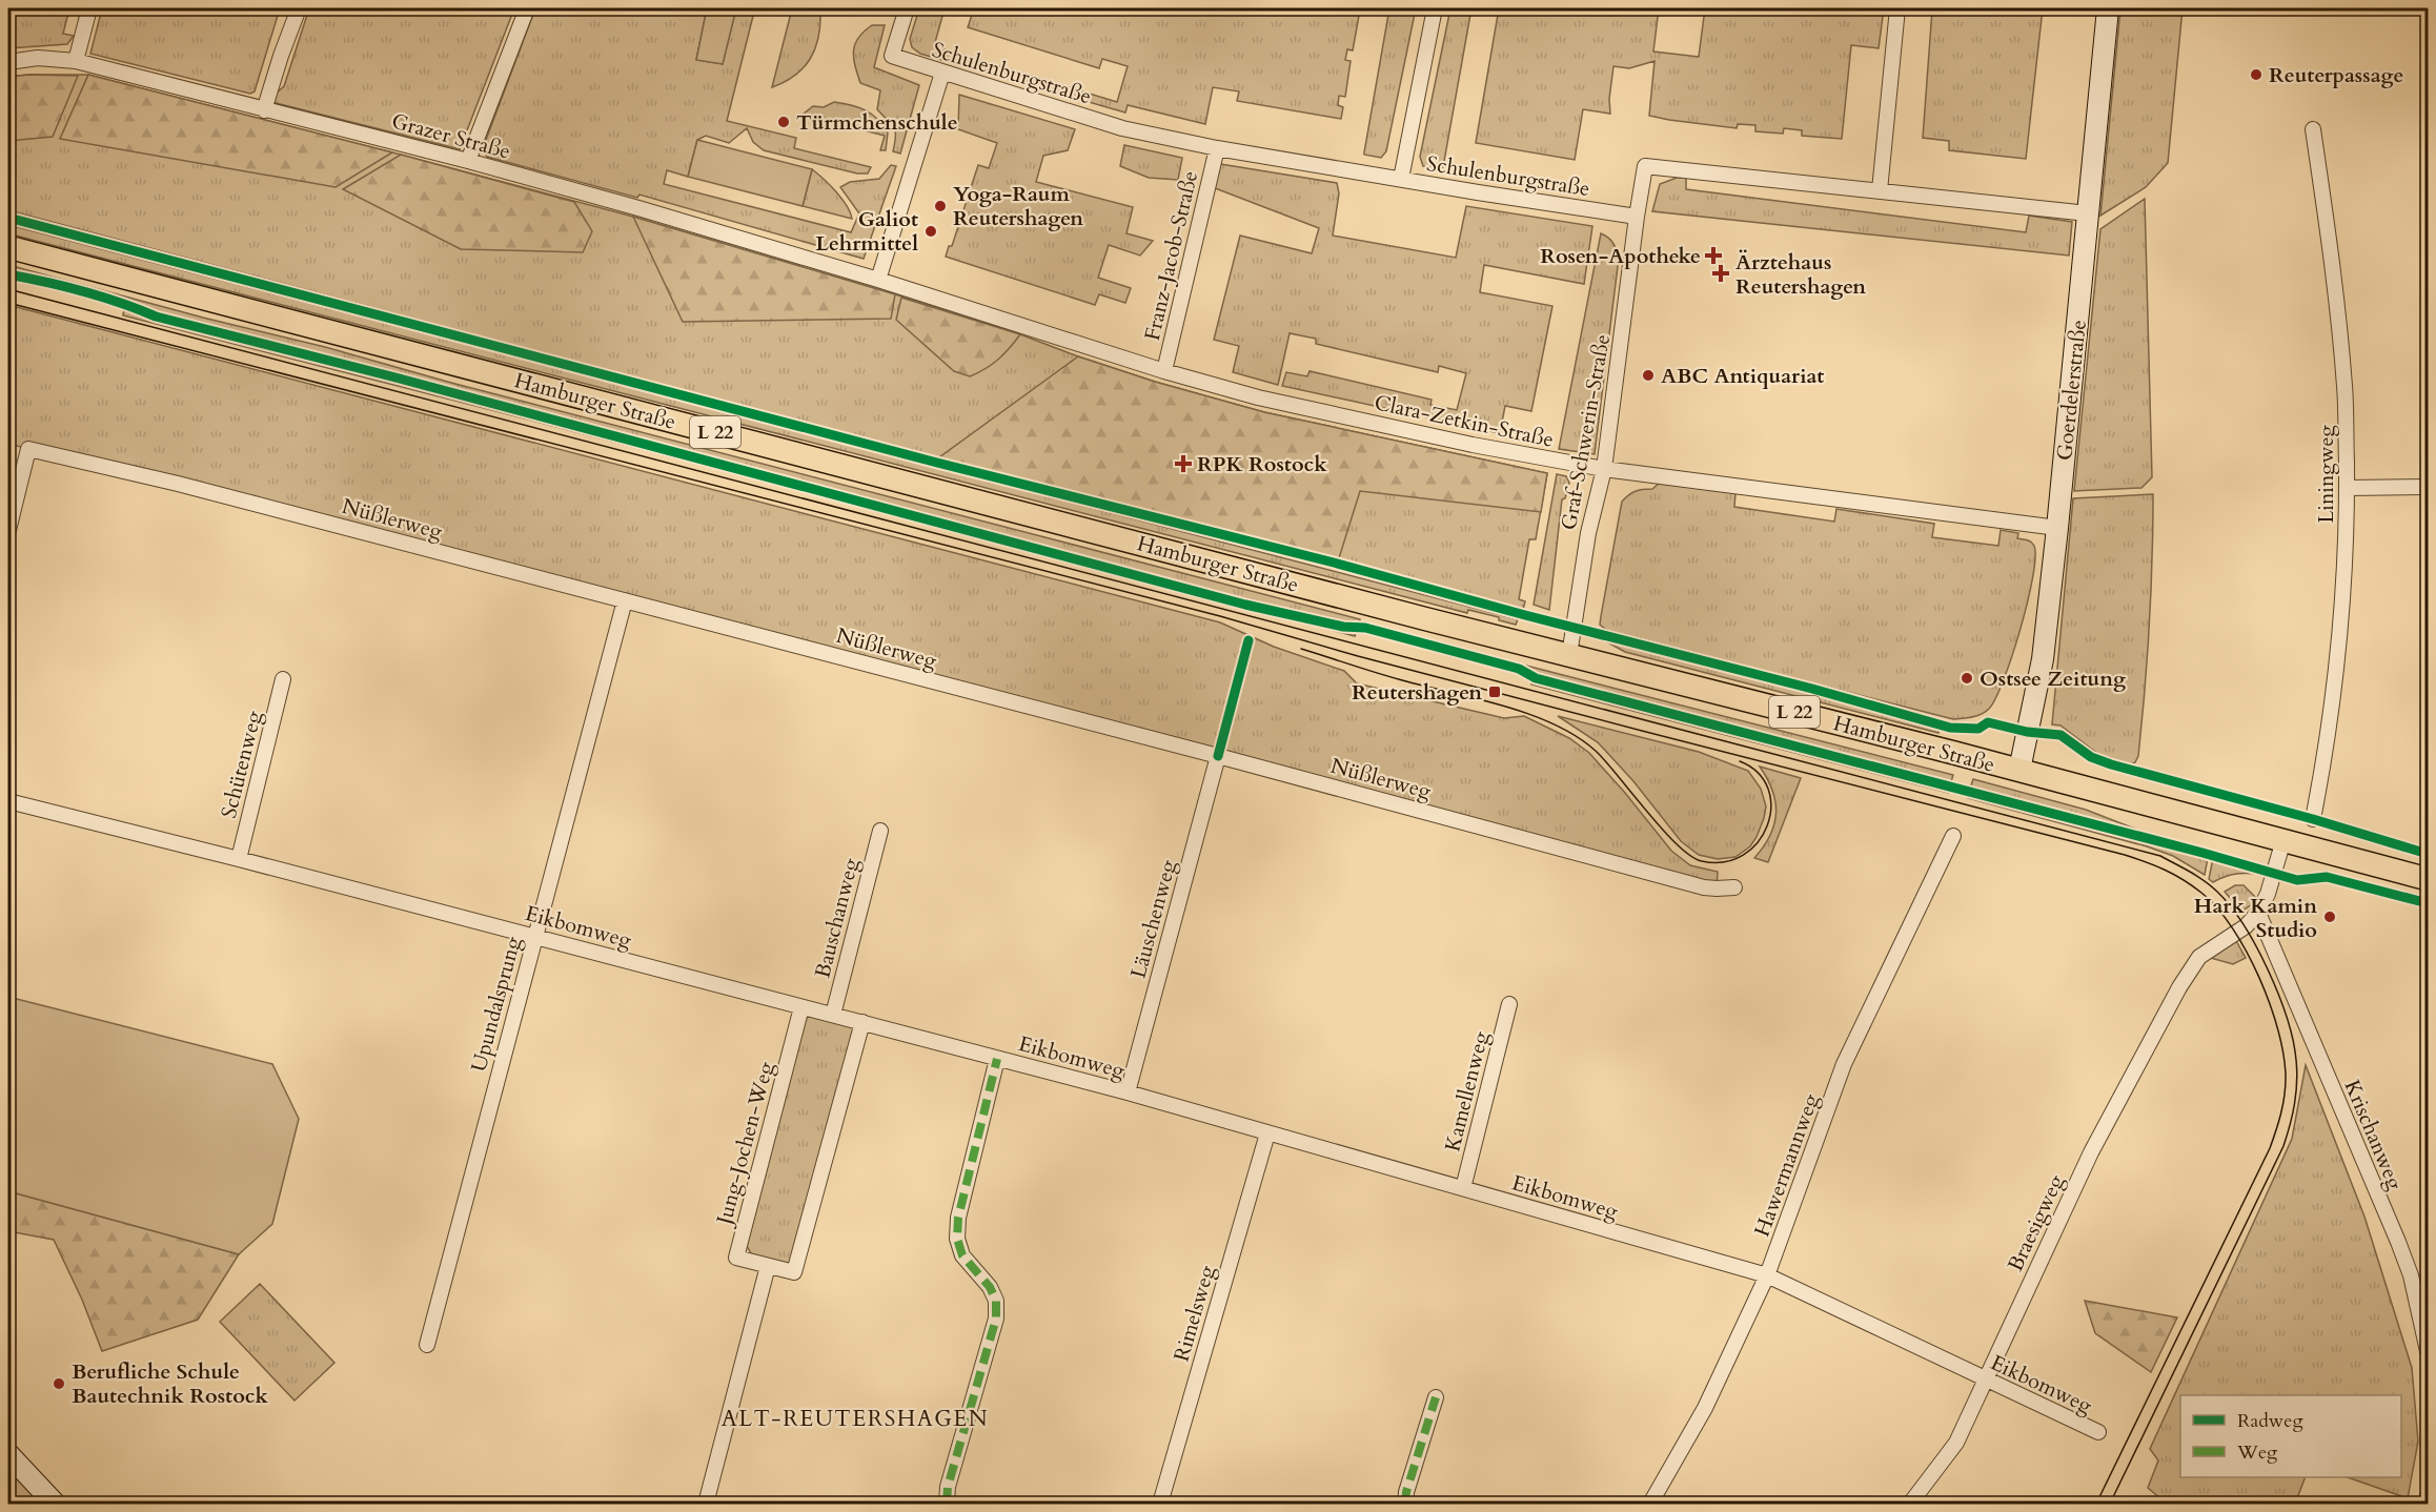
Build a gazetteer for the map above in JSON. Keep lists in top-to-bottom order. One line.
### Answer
{"streets":{"main road":["Hamburger Straße","L 22"],"street":["Schulenburgstraße","Grazer Straße","Franz-Jacob-Straße","Goerdelerstraße","Clara-Zetkin-Straße","Graf-Schwerin-Straße","Liningweg","Nüßlerweg","Schütenweg","Bauschanweg","Läuschenweg","Eikbomweg","Upundalsprung","Kamellenweg","Krischanweg","Jung-Jochen-Weg","Hawermannweg","Braesigweg","Rimelsweg"]},"crossings":[["Schulenburgstraße","Franz-Jacob-Straße"],["Schulenburgstraße","Graf-Schwerin-Straße"],["Grazer Straße","Clara-Zetkin-Straße"],["Franz-Jacob-Straße","Clara-Zetkin-Straße"],["Goerdelerstraße","Hamburger Straße"],["Goerdelerstraße","Clara-Zetkin-Straße"],["Hamburger Straße","Graf-Schwerin-Straße"],["Clara-Zetkin-Straße","Graf-Schwerin-Straße"],["Nüßlerweg","Läuschenweg"],["Nüßlerweg","Upundalsprung"],["Schütenweg","Eikbomweg"],["Bauschanweg","Eikbomweg"],["Läuschenweg","Eikbomweg"],["Eikbomweg","Upundalsprung"],["Eikbomweg","Kamellenweg"],["Eikbomweg","Jung-Jochen-Weg"],["Eikbomweg","Hawermannweg"],["Eikbomweg","Braesigweg"],["Eikbomweg","Rimelsweg"],["Krischanweg","Braesigweg"]],"districts":["ALT-REUTERSHAGEN"],"places":{"other":["Reuterpassage","Türmchenschule","Yoga-Raum Reutershagen","Galiot Lehrmittel","ABC Antiquariat","Ostsee Zeitung","Hark Kamin Studio","Berufliche Schule Bautechnik Rostock"],"health":["Rosen-Apotheke","Ärztehaus Reutershagen","RPK Rostock"],"transit":["Reutershagen"]},"legend":["Radweg","Weg"]}
